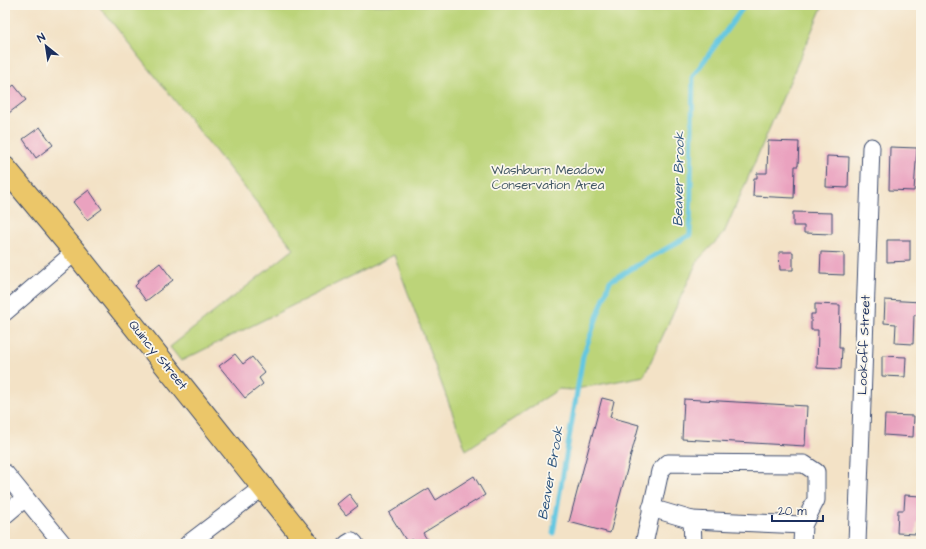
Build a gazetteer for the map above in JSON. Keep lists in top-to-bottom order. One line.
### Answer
{"streets":{"main road":["Quincy Street"],"street":["Lookoff Street"]},"water":["Beaver Brook"],"parks":["Washburn Meadow Conservation Area"],"scale_bar":"20 m","north":"top left"}
